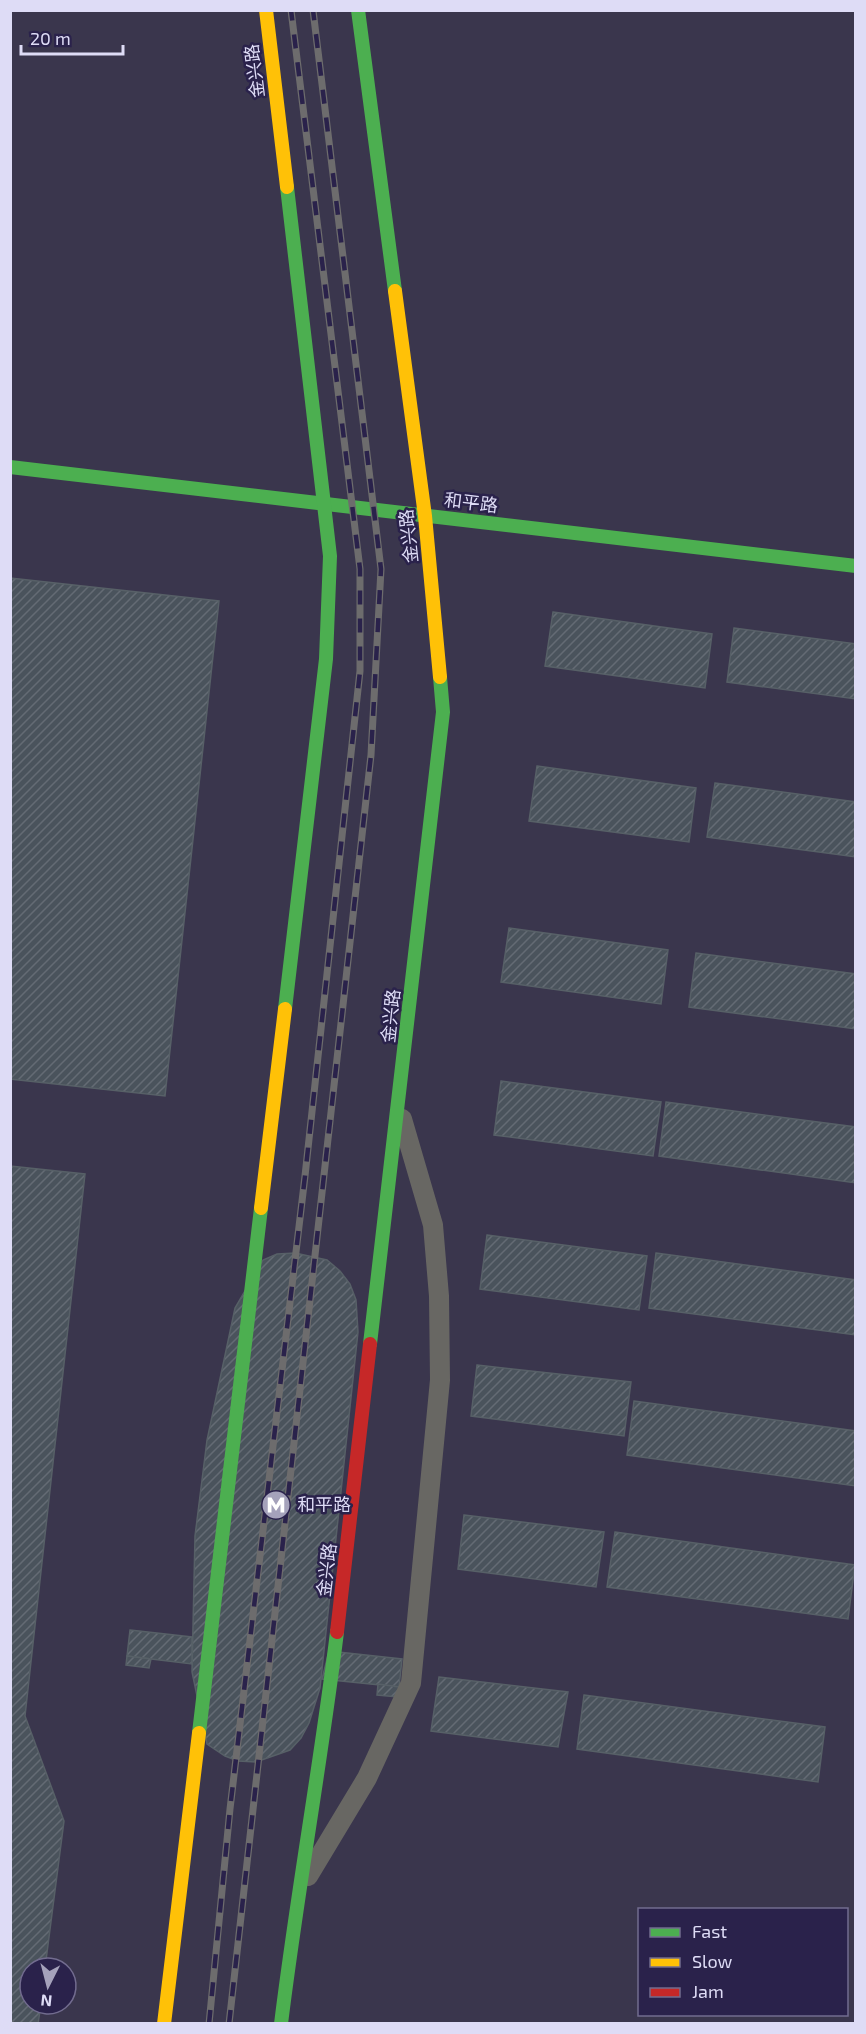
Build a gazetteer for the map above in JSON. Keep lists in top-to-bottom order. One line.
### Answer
{"streets":{"main road":["金兴路","和平路"]},"crossings":[["金兴路","和平路"]],"places":{"metro station":["和平路"]},"legend":["Fast","Slow","Jam"],"scale_bar":"20 m","north":"bottom"}
